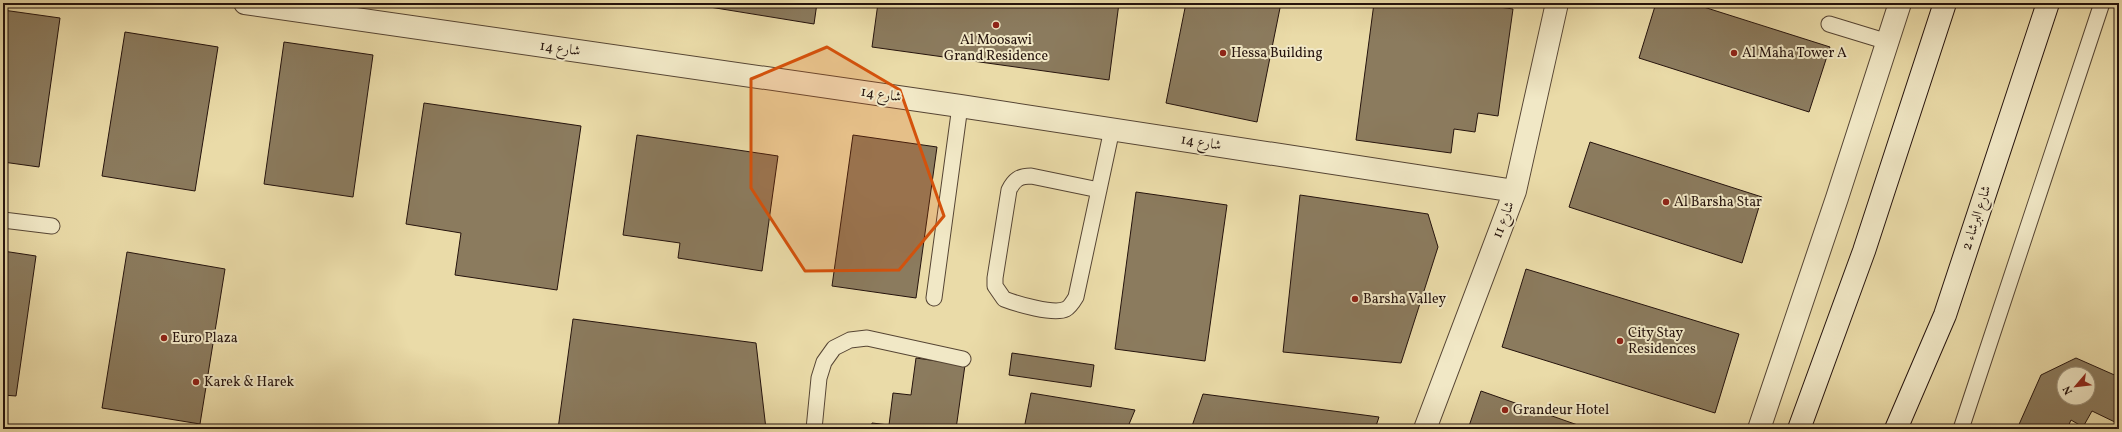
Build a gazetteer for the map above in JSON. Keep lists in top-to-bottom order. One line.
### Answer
{"streets":{"street":["شارع 14","شارع البرشاء 2","شارع 11"]},"crossings":[["شارع 14","شارع 11"]],"places":["Al Moosawi Grand Residence","Hessa Building","Al Maha Tower A","Al Barsha Star","Barsha Valley","Euro Plaza","City Stay Residences","Karek & Harek","Grandeur Hotel"],"north":"bottom left"}
